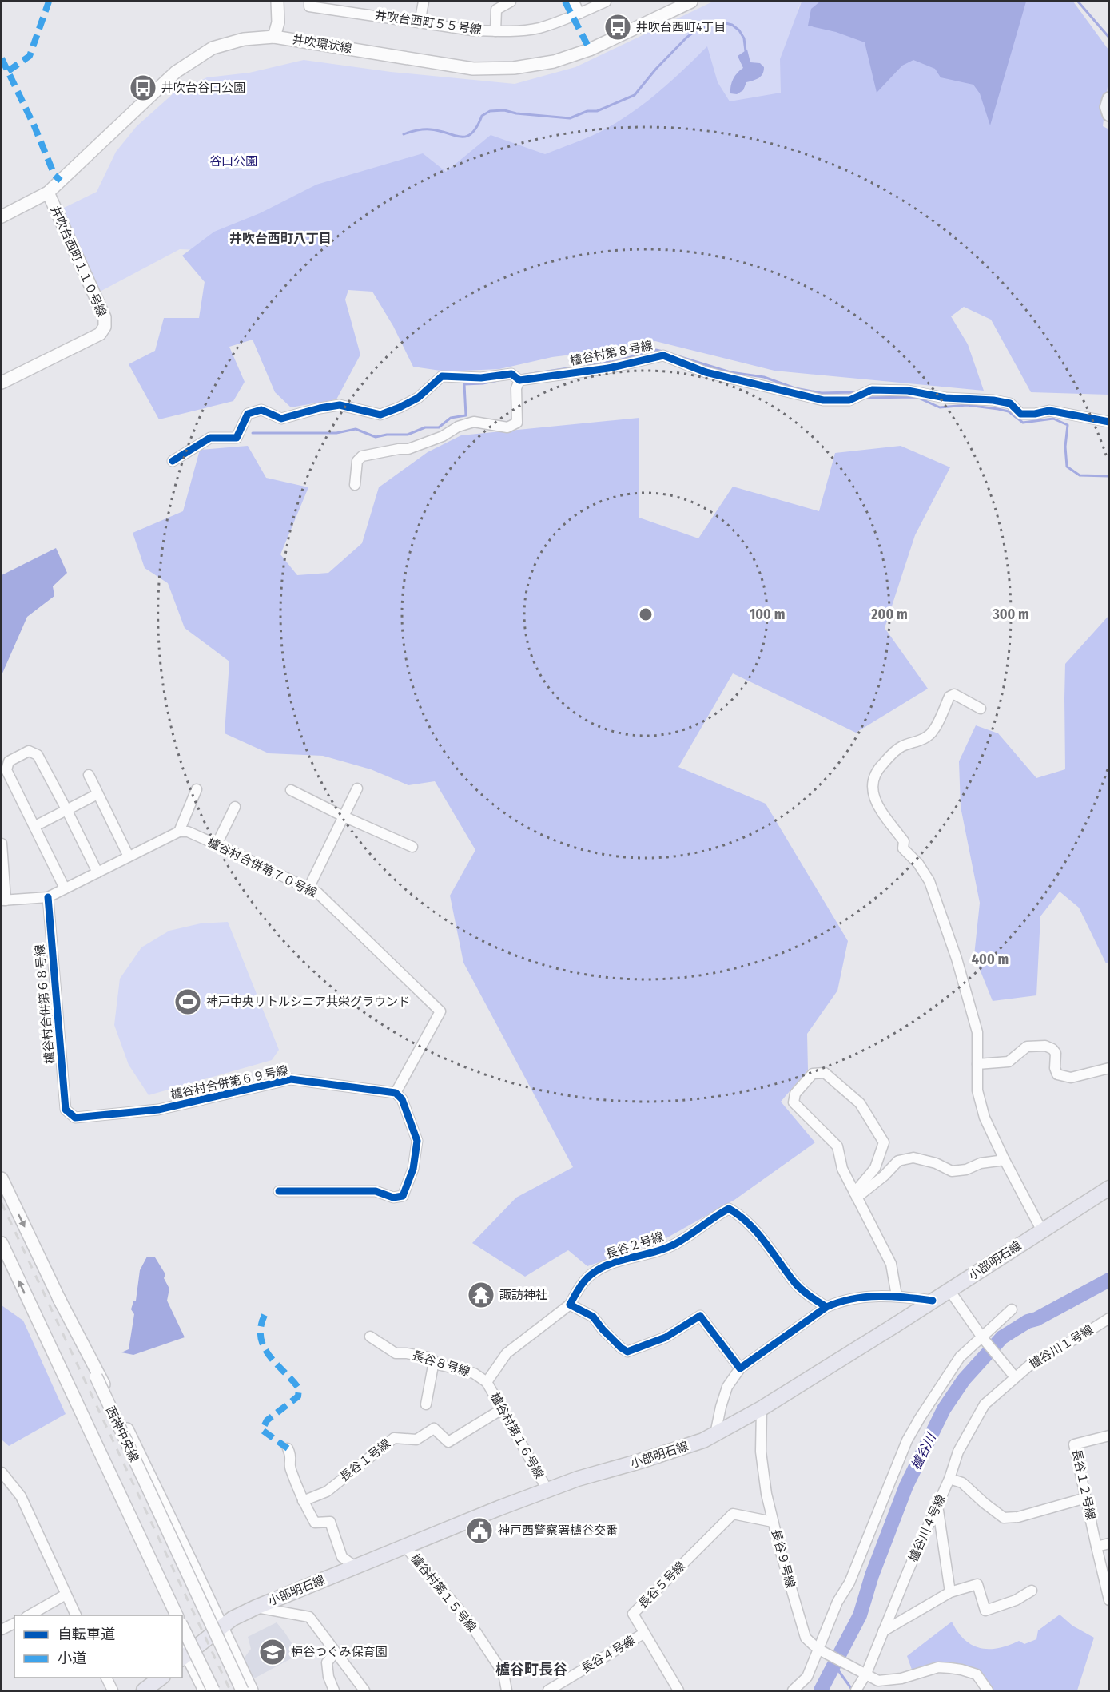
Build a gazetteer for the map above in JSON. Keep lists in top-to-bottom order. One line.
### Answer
{"streets":{"main road":["小部明石線"],"street":["井吹台西町５５号線","井吹環状線","井吹台西町１１０号線","櫨谷村第８号線","櫨谷村合併第７０号線","櫨谷村合併第６８号線","櫨谷村合併第６９号線","長谷２号線","櫨谷川１号線","長谷８号線","西神中央線","櫨谷村第１６号線","長谷１号線","長谷１２号線","櫨谷川４号線","長谷９号線","長谷５号線","櫨谷村第１５号線","長谷４号線"]},"crossings":[["井吹環状線","井吹台西町１１０号線"],["櫨谷村合併第７０号線","櫨谷村合併第６９号線"],["櫨谷村合併第６８号線","櫨谷村合併第６９号線"],["小部明石線","櫨谷村第１６号線"],["小部明石線","長谷９号線"],["小部明石線","櫨谷村第１５号線"],["櫨谷川１号線","櫨谷川４号線"],["長谷８号線","櫨谷村第１６号線"],["櫨谷村第１６号線","長谷１号線"],["櫨谷川４号線","長谷９号線"],["長谷９号線","長谷５号線"],["長谷５号線","長谷４号線"]],"districts":["井吹台西町八丁目","櫨谷町長谷"],"water":["櫨谷川"],"parks":["谷口公園"],"places":{"bus stop":["井吹台西町4丁目","井吹台谷口公園"],"sports":["神戸中央リトルシニア共栄グラウンド"],"temple":["諏訪神社"],"public building":["神戸西警察署櫨谷交番"],"school or university":["枦谷つぐみ保育園"]},"legend":["自転車道","小道"],"rings":["100 m","200 m","300 m","400 m"]}
